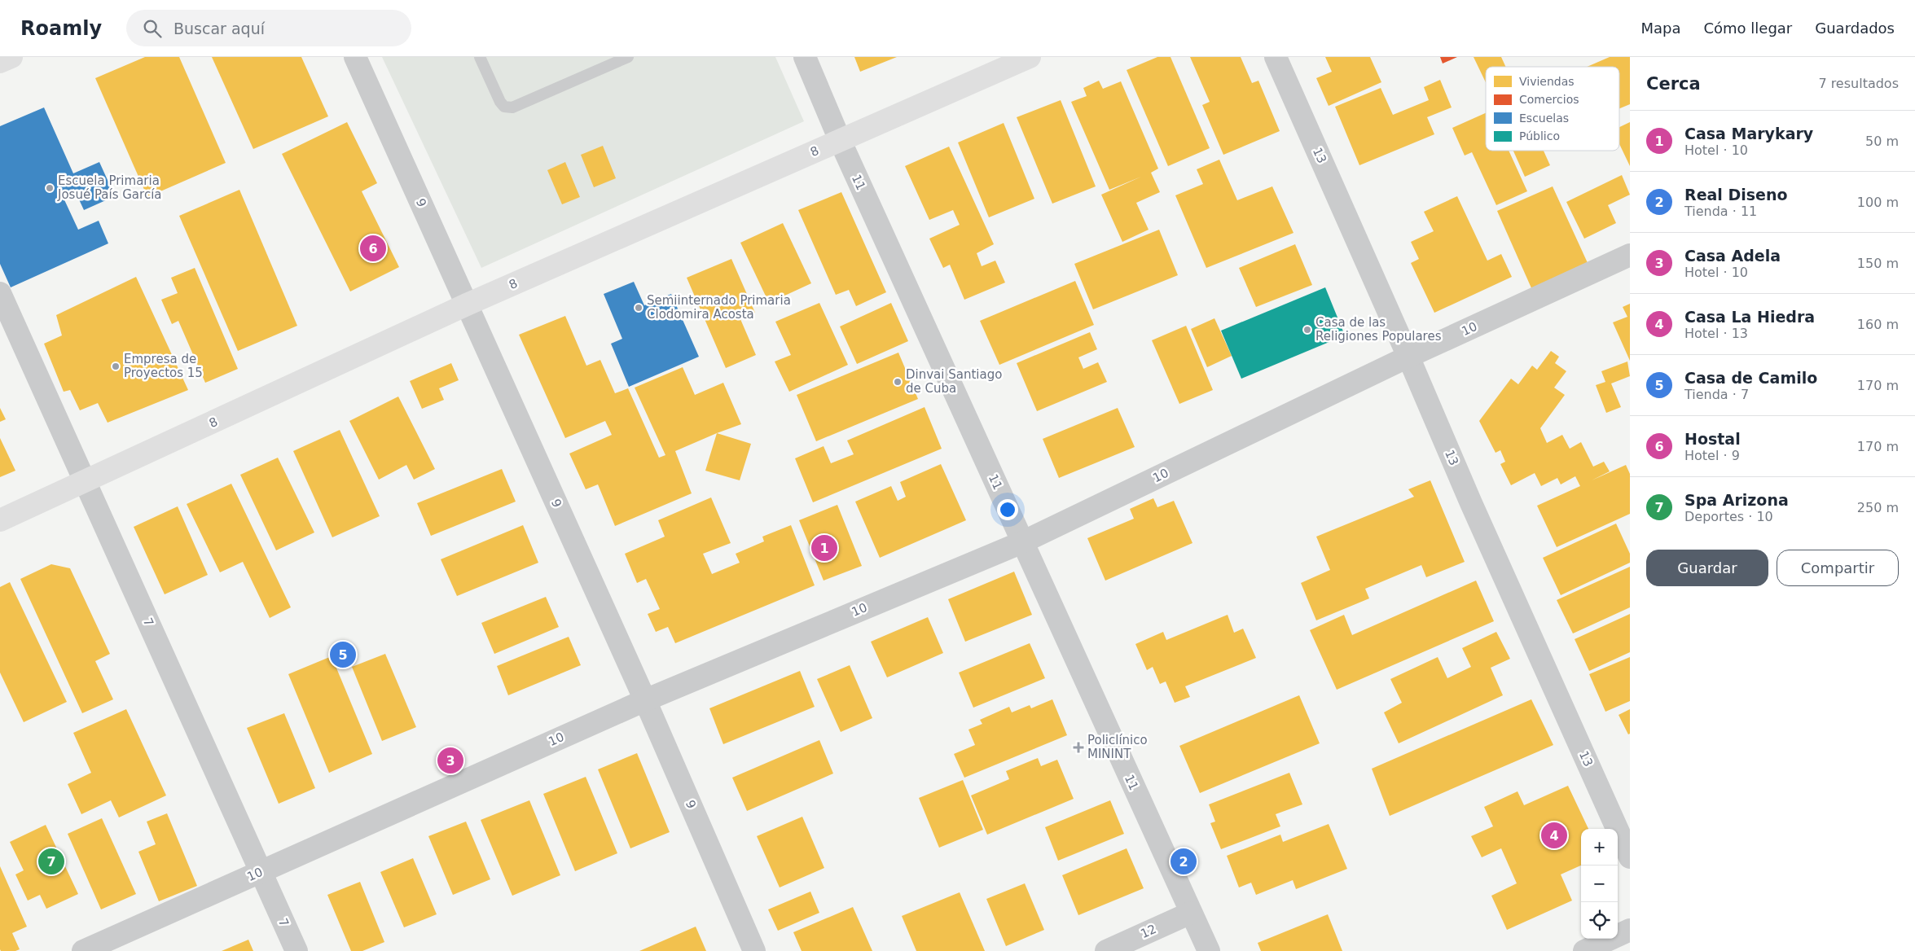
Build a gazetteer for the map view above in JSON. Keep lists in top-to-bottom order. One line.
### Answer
{"streets":{"street":["8","13","11","9","10","7","12"]},"crossings":[["8","11"],["8","9"],["8","7"],["13","10"],["11","10"],["11","12"],["9","10"],["10","7"]],"places":{"other":["Escuela Primaria Josué País García","Semiinternado Primaria Clodomira Acosta","Casa de las Religiones Populares","Empresa de Proyectos 15","Dinvai Santiago de Cuba"],"health":["Policlínico MININT"]},"legend":["Viviendas","Comercios","Escuelas","Público"],"page":{"header":"Roamly","search":"Buscar aquí","nav":["Mapa","Cómo llegar","Guardados"],"heading":["Cerca","7 resultados"],"list":[{"mark":"1","name":"Casa Marykary","note":"Hotel · 10","value":"50 m"},{"mark":"2","name":"Real Diseno","note":"Tienda · 11","value":"100 m"},{"mark":"3","name":"Casa Adela","note":"Hotel · 10","value":"150 m"},{"mark":"4","name":"Casa La Hiedra","note":"Hotel · 13","value":"160 m"},{"mark":"5","name":"Casa de Camilo","note":"Tienda · 7","value":"170 m"},{"mark":"6","name":"Hostal","note":"Hotel · 9","value":"170 m"},{"mark":"7","name":"Spa Arizona","note":"Deportes · 10","value":"250 m"}],"pins":["6","1","5","3","4","2","7"],"buttons":["Guardar","Compartir"],"map_buttons":["+","−"]}}
